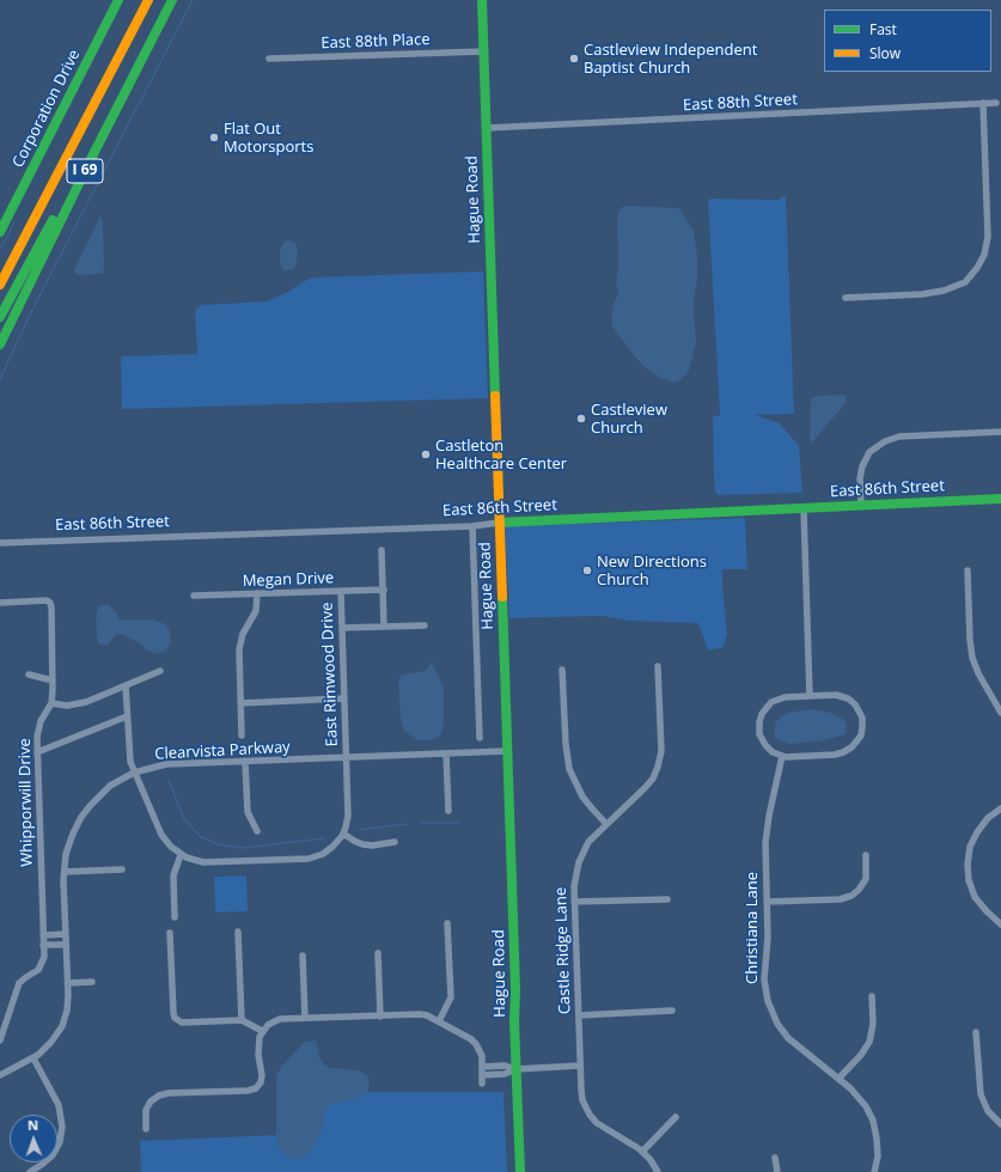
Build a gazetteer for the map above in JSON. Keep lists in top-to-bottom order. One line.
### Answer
{"streets":{"main road":["Corporation Drive","I 69","Hague Road","East 86th Street"],"street":["East 88th Place","East 88th Street","Megan Drive","East Rimwood Drive","Clearvista Parkway","Whipporwill Drive","Christiana Lane","Castle Ridge Lane"]},"crossings":[["East 88th Place","Hague Road"],["East 88th Street","Hague Road"],["Hague Road","East 86th Street"],["Hague Road","Clearvista Parkway"],["Megan Drive","East Rimwood Drive"],["East Rimwood Drive","Clearvista Parkway"]],"places":["Castleview Independent Baptist Church","Flat Out Motorsports","Castleview Church","Castleton Healthcare Center","New Directions Church"],"legend":["Fast","Slow"],"north":"top"}
